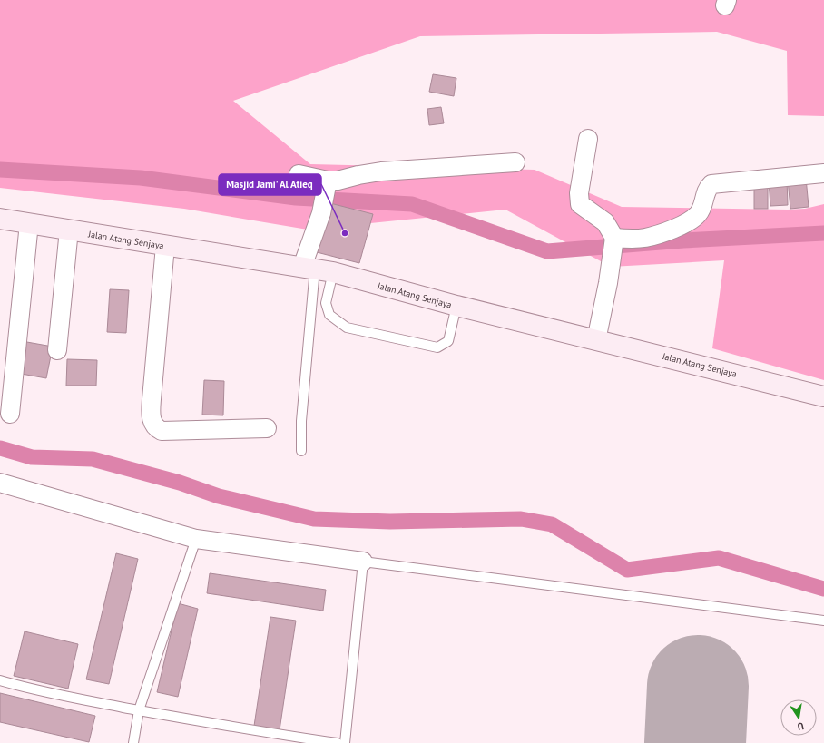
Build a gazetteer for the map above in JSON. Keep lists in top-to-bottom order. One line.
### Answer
{"streets":{"main road":["Jalan Atang Senjaya"]},"places":["Masjid Jami' Al Atieq"],"north":"bottom"}
